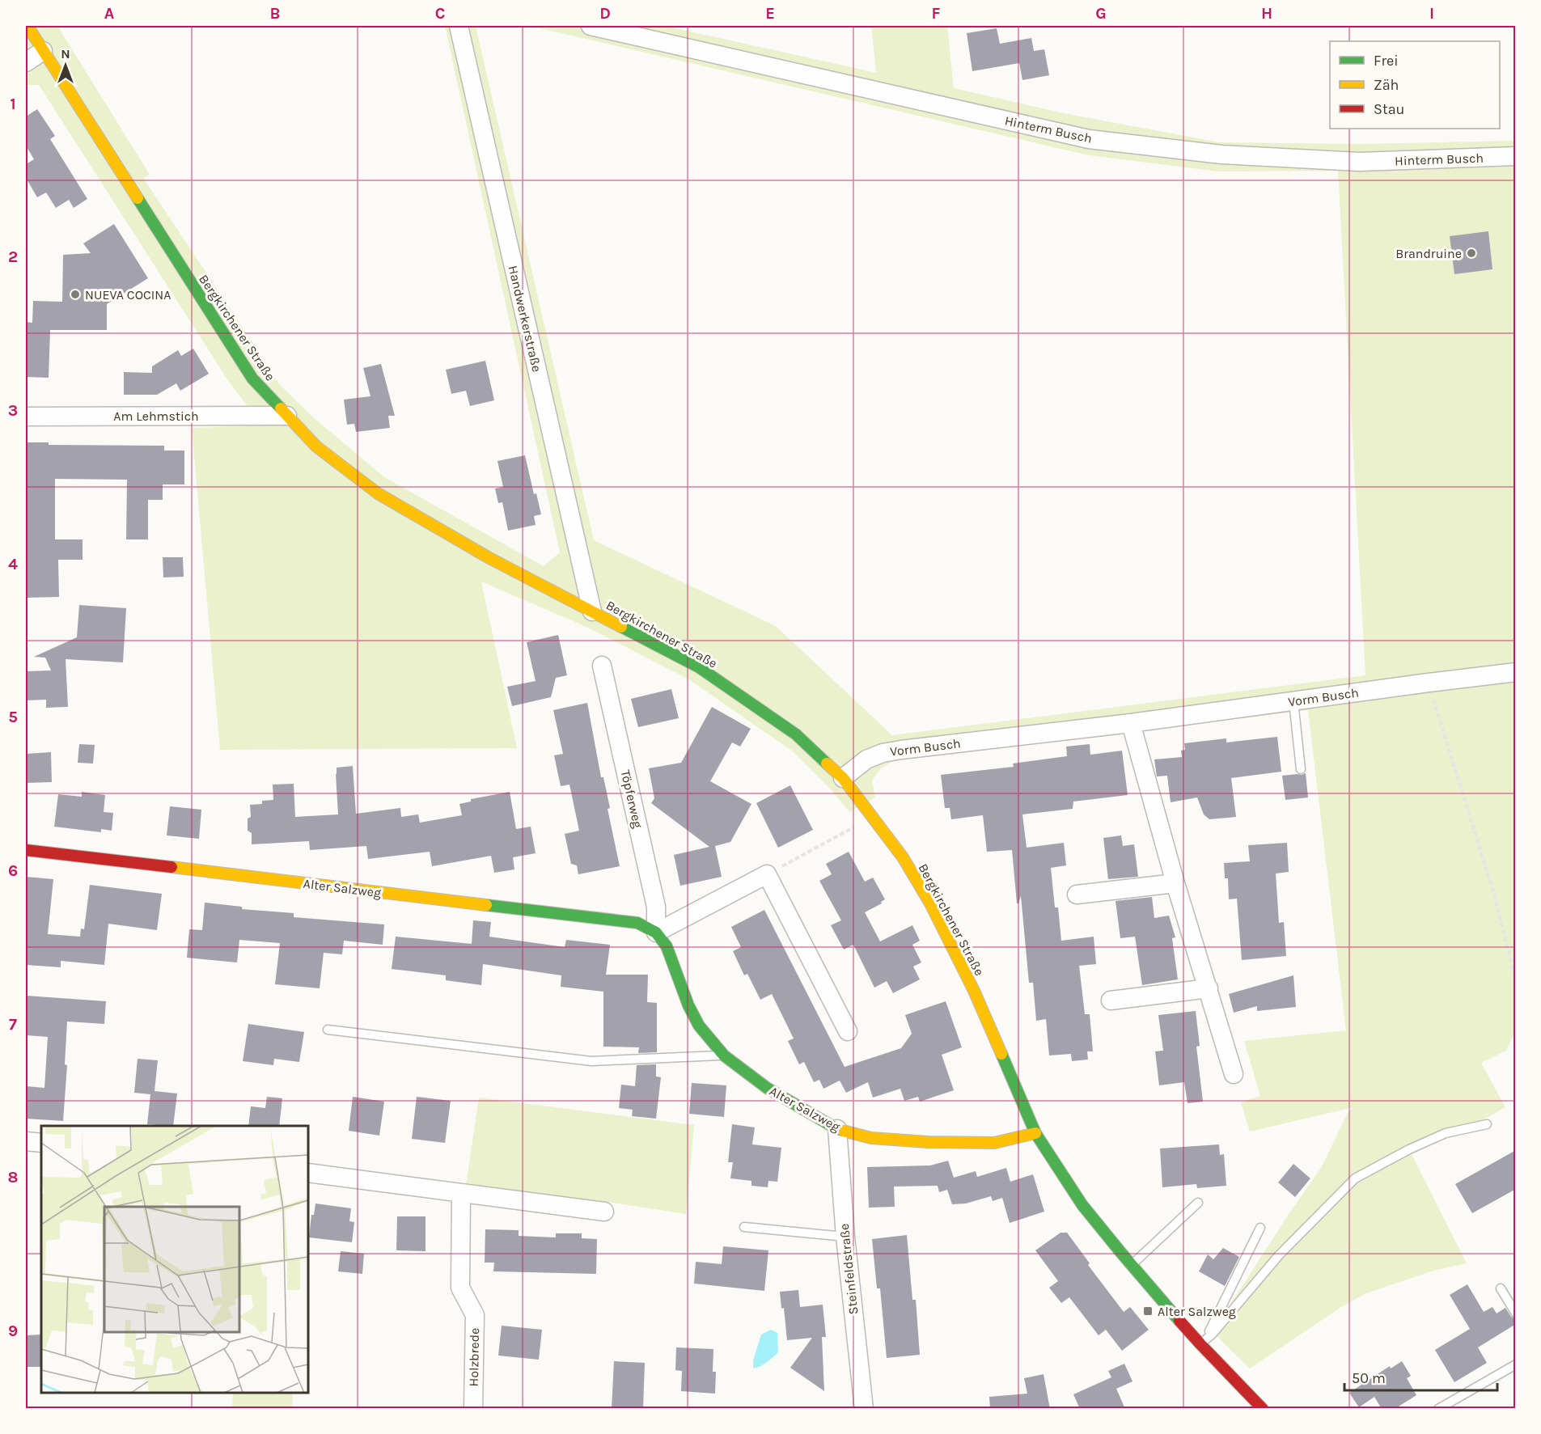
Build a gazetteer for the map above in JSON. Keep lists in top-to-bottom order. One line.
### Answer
{"streets":{"street":["Hinterm Busch","Handwerkerstraße","Bergkirchener Straße","Am Lehmstich","Vorm Busch","Töpferweg","Alter Salzweg","Steinfeldstraße","Holzbrede"]},"crossings":[["Handwerkerstraße","Bergkirchener Straße"],["Bergkirchener Straße","Am Lehmstich"],["Bergkirchener Straße","Vorm Busch"],["Bergkirchener Straße","Alter Salzweg"],["Töpferweg","Alter Salzweg"],["Alter Salzweg","Steinfeldstraße"]],"places":{"other":["Brandruine","NUEVA COCINA"],"transit":["Alter Salzweg"]},"legend":["Frei","Zäh","Stau"],"scale_bar":"50 m","north":"top","grid":{"columns":["A","B","C","D","E","F","G","H","I"],"rows":["1","2","3","4","5","6","7","8","9"]}}
